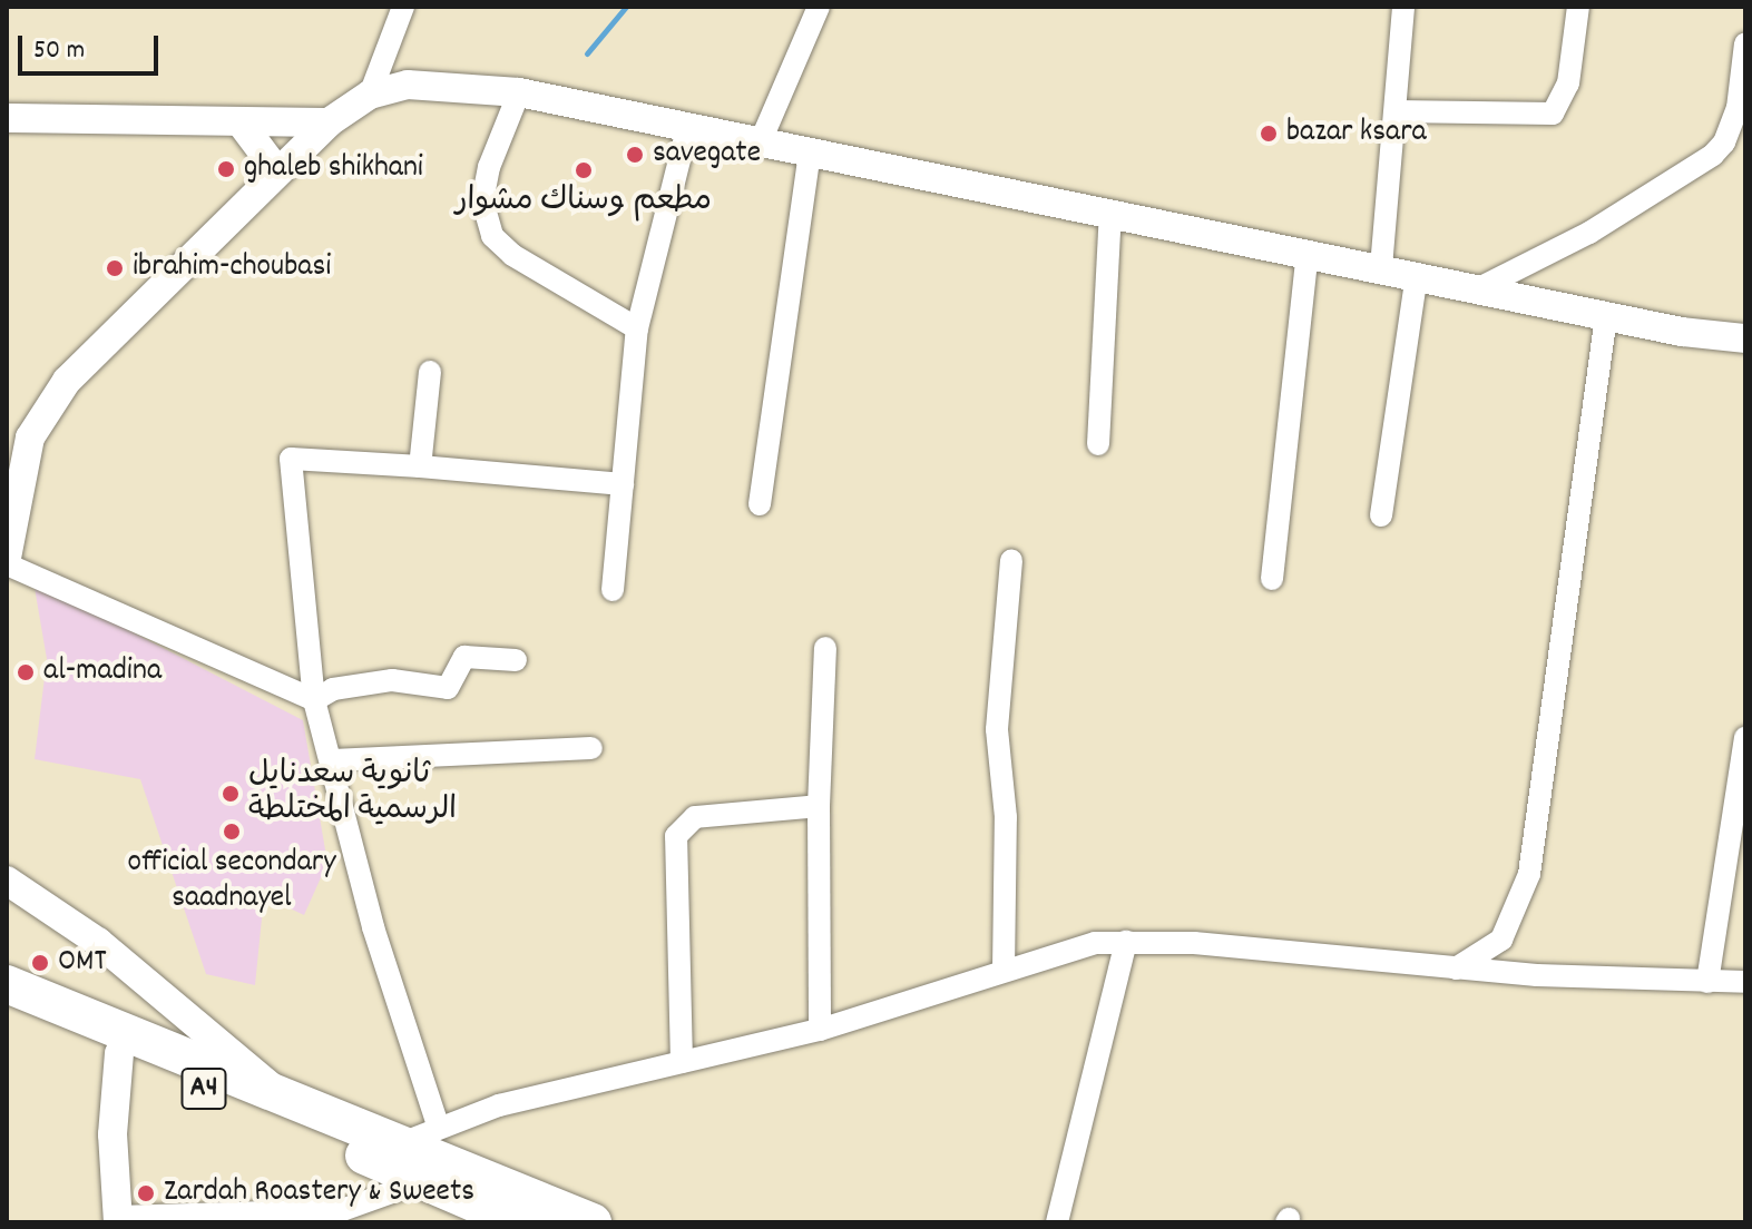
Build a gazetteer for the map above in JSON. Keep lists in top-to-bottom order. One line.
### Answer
{"streets":{"highway":["A4"]},"places":["bazar ksara","savegate","ghaleb shikhani","مطعم وسناك مشوار","ibrahim-choubasi","al-madina","ثانوية سعدنايل الرسمية المختلطة","official secondary saadnayel","OMT","Zardah Roastery & Sweets"],"scale_bar":"50 m"}
